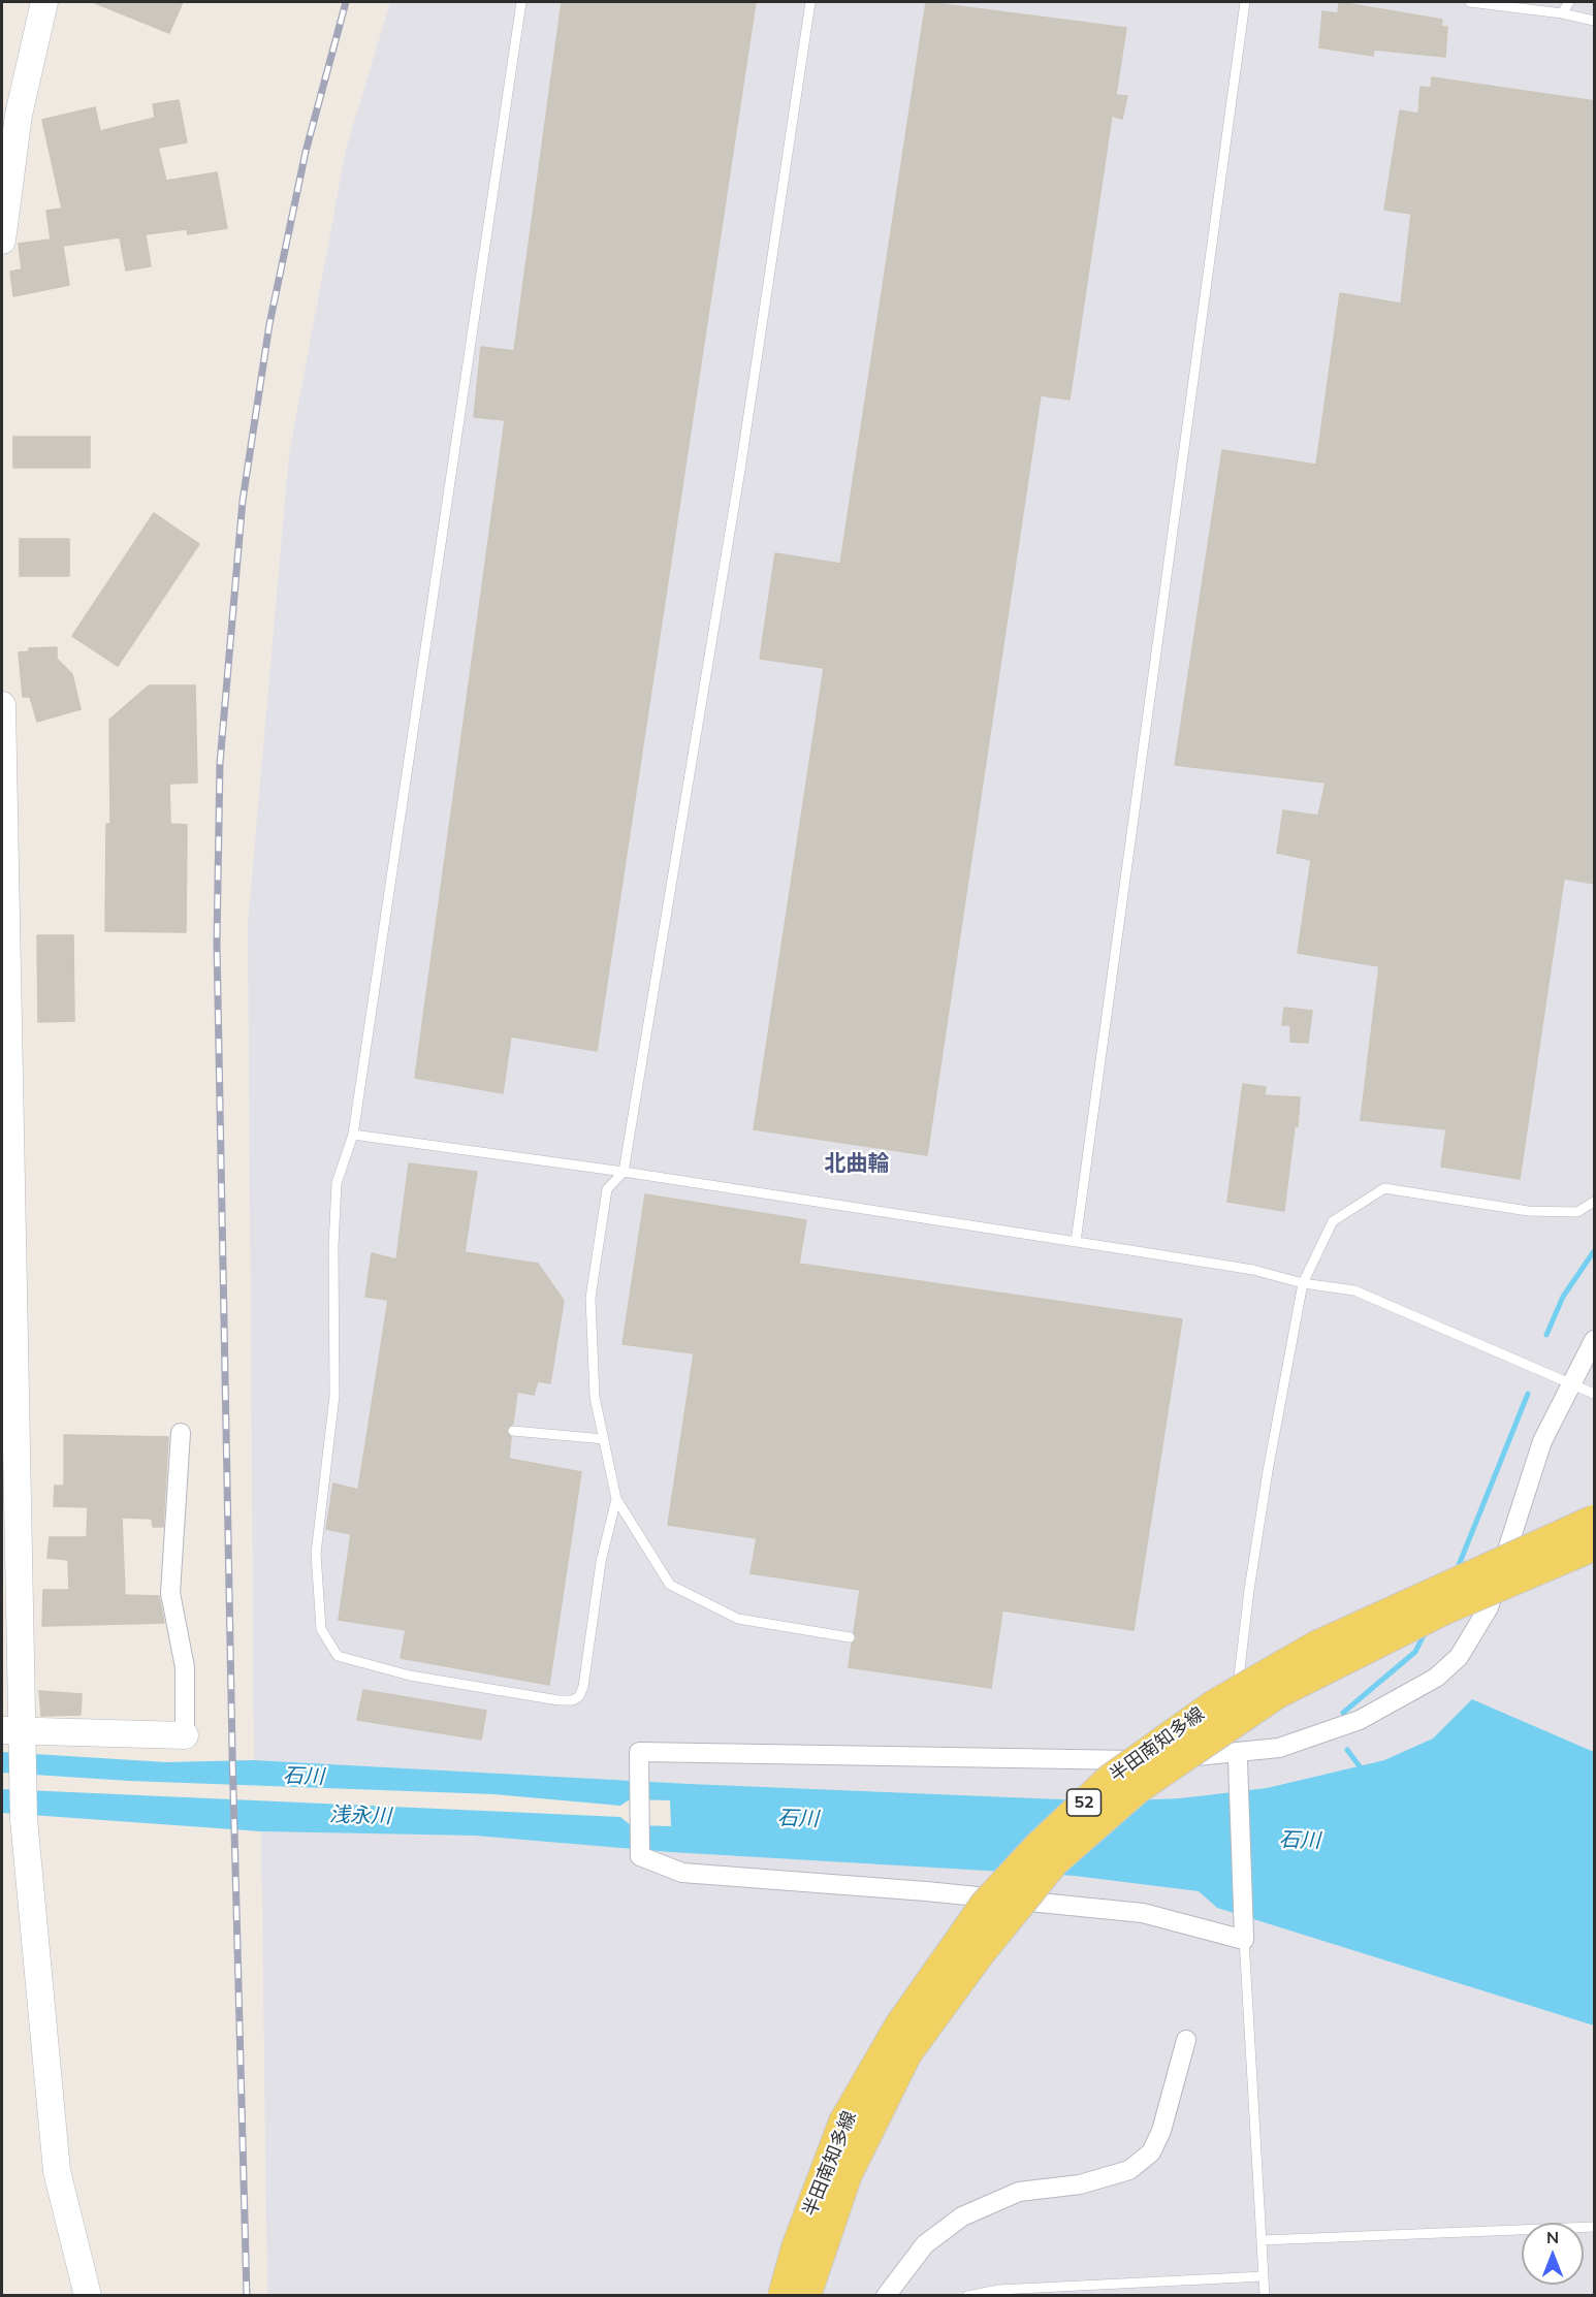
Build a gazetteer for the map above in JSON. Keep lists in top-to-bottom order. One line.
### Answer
{"streets":{"main road":["半田南知多線","52"]},"districts":["北曲輪"],"water":["石川","浅永川"],"north":"top"}
